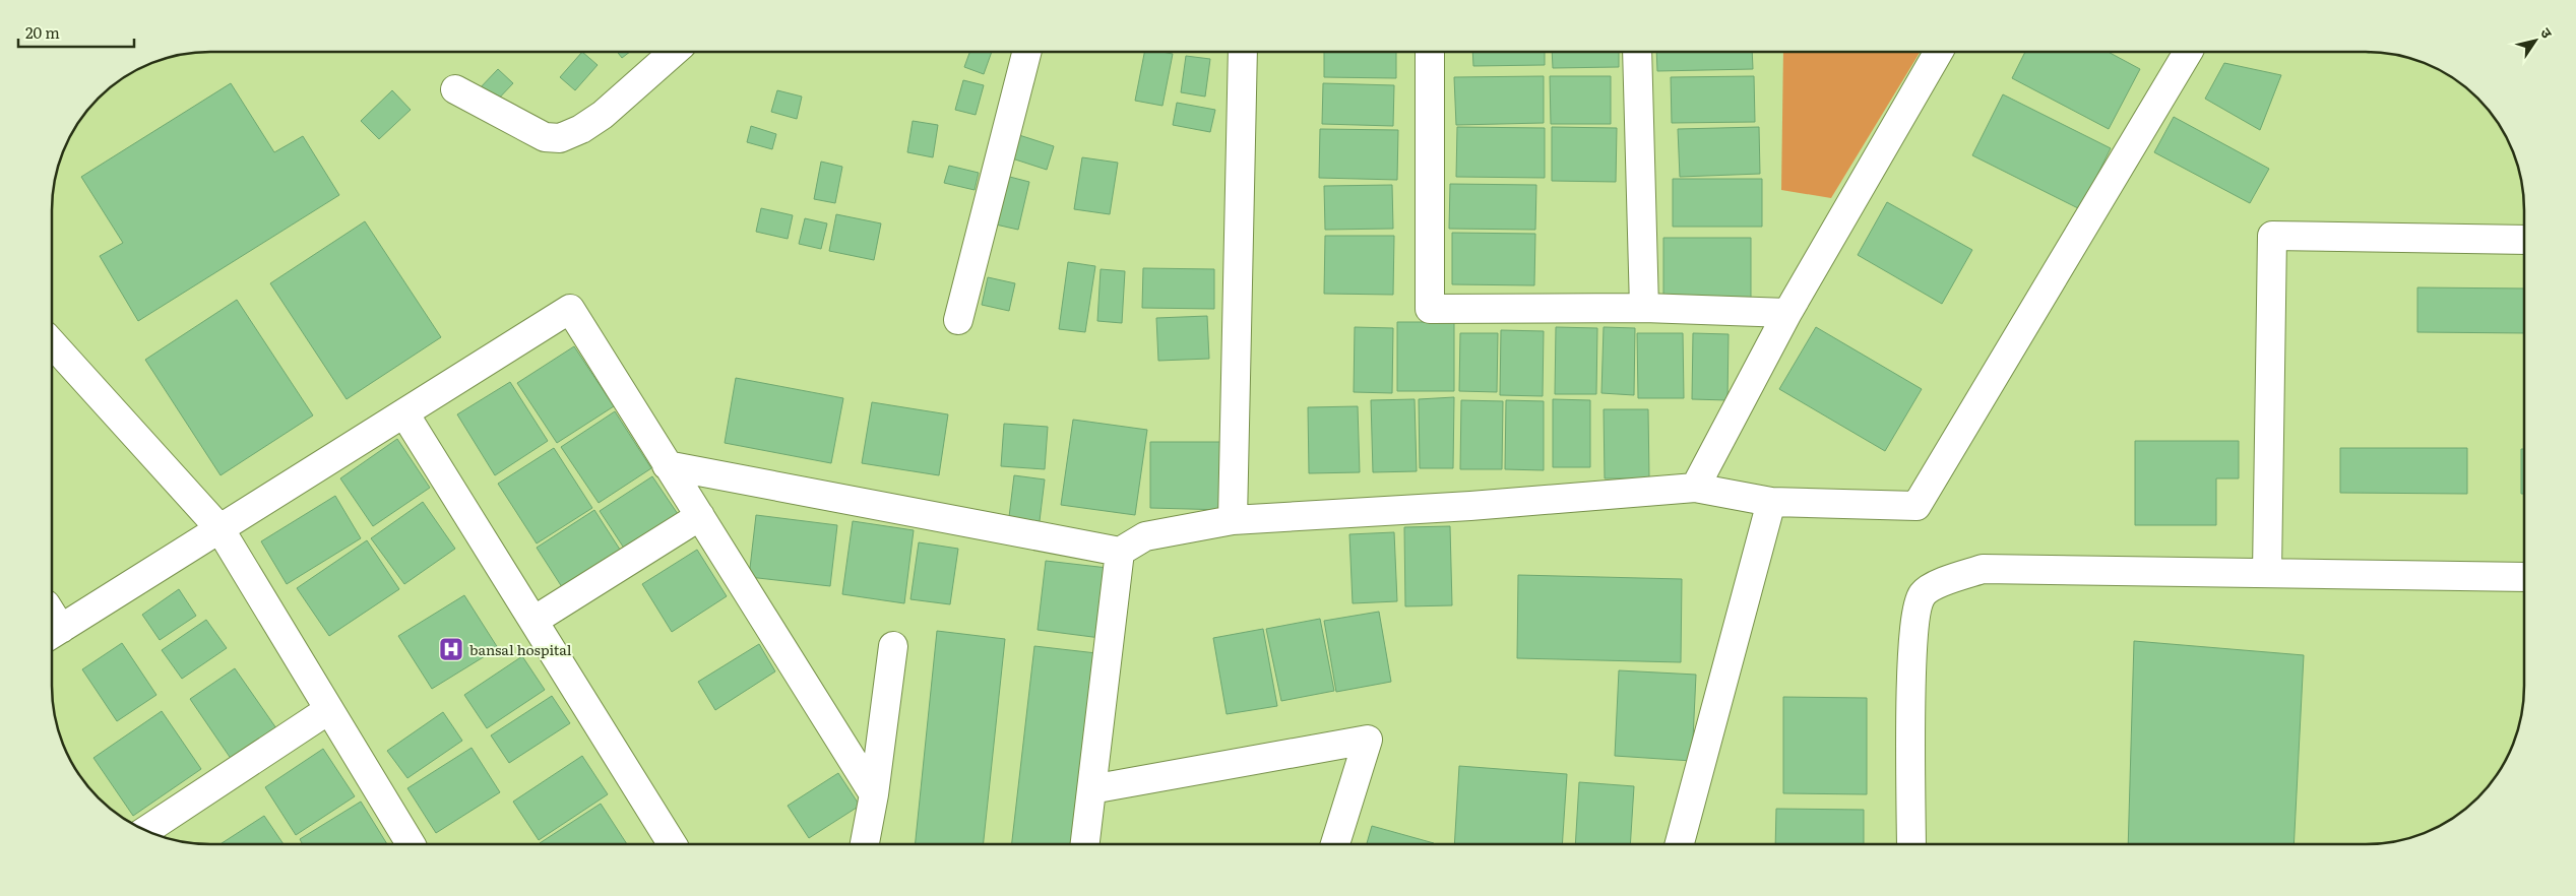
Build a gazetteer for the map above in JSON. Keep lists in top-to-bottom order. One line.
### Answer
{"places":{"hospital":["bansal hospital"]},"scale_bar":"20 m","north":"top right"}
